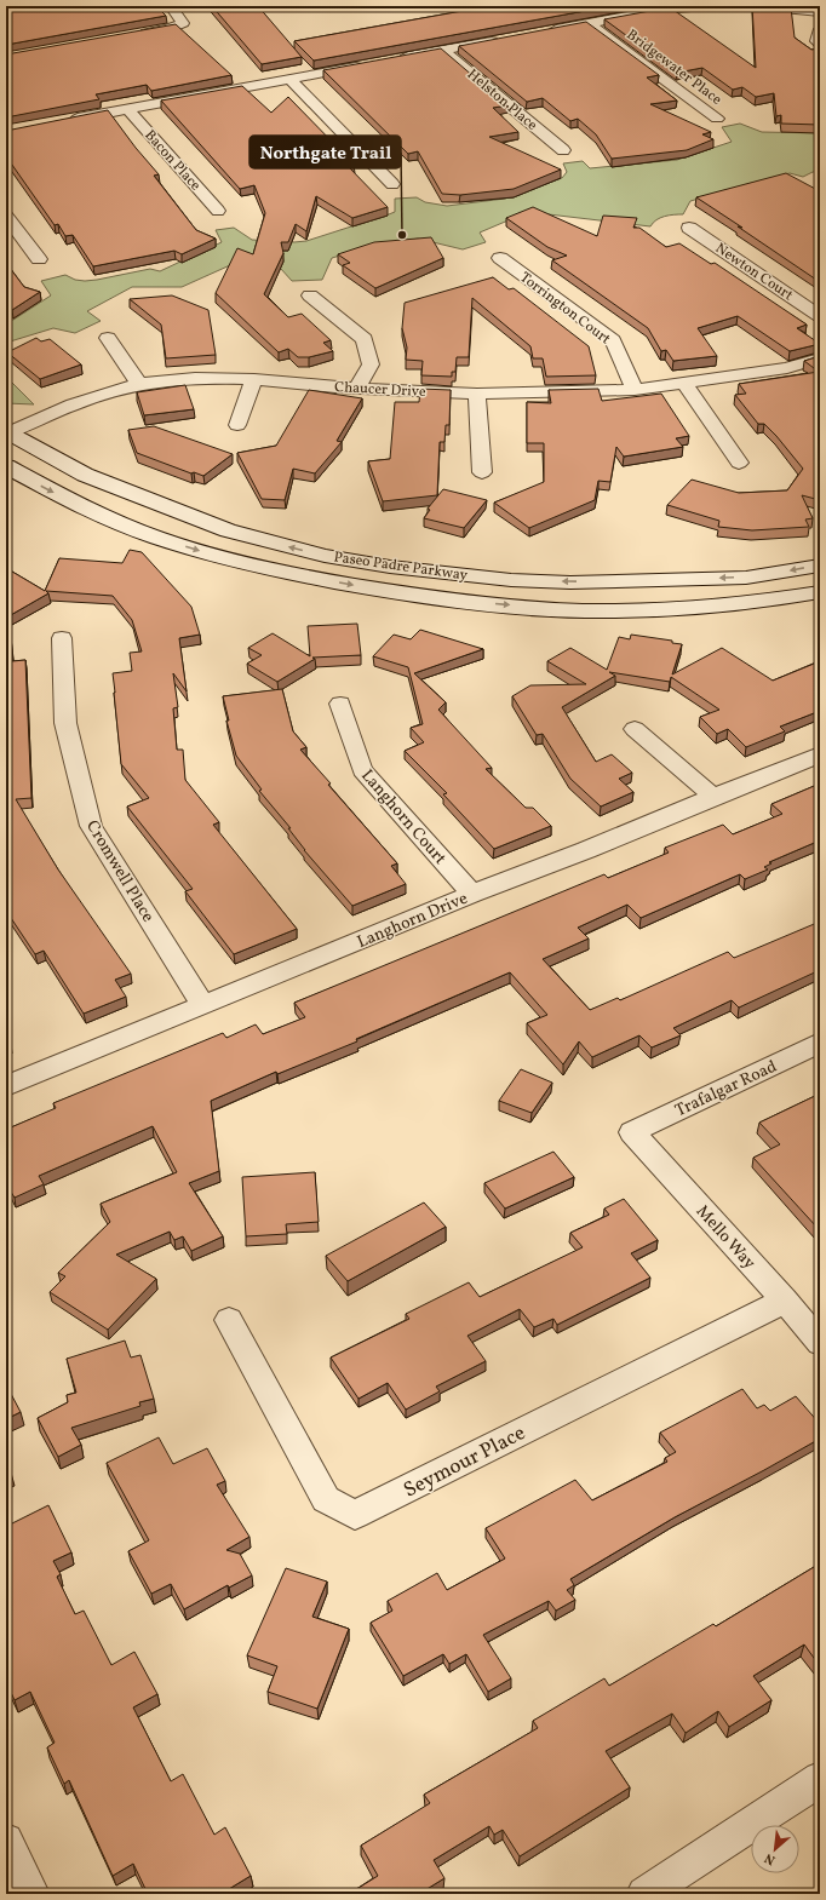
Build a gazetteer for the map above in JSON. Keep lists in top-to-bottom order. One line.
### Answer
{"streets":{"main road":["Paseo Padre Parkway"],"street":["Bridgewater Place","Helston Place","Bacon Place","Newton Court","Torrington Court","Chaucer Drive","Langhorn Court","Cromwell Place","Langhorn Drive","Trafalgar Road","Mello Way","Seymour Place"]},"crossings":[["Torrington Court","Chaucer Drive"],["Chaucer Drive","Paseo Padre Parkway"],["Langhorn Court","Langhorn Drive"],["Cromwell Place","Langhorn Drive"],["Trafalgar Road","Mello Way"],["Mello Way","Seymour Place"]],"places":["Northgate Trail"],"north":"bottom left"}
